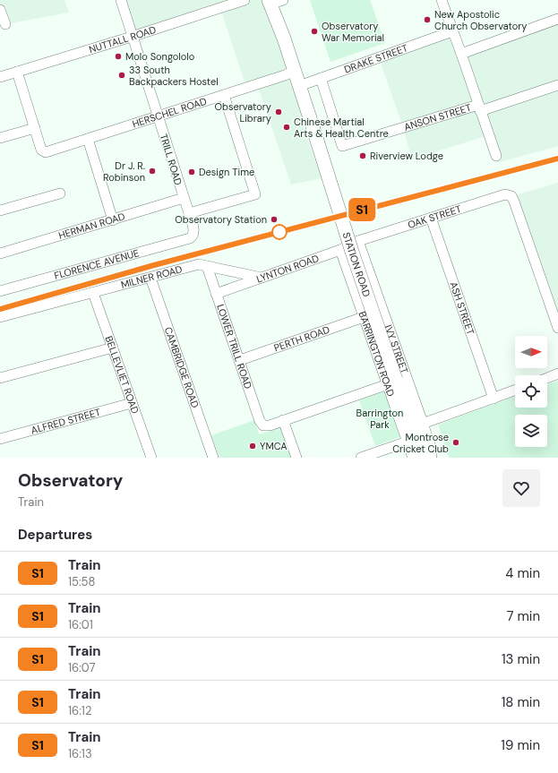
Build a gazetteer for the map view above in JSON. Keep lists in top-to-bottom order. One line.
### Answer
{"streets":{"main road":["STATION ROAD"],"street":["NUTTALL ROAD","DRAKE STREET","HERSCHEL ROAD","ANSON STREET","TRILL ROAD","OAK STREET","HERMAN ROAD","FLORENCE AVENUE","LYNTON ROAD","MILNER ROAD","ASH STREET","PERTH ROAD","LOWER TRILL ROAD","IVY STREET","BARRINGTON ROAD","CAMBRIDGE ROAD","BELLEVLIET ROAD","ALFRED STREET"]},"crossings":[["NUTTALL ROAD","TRILL ROAD"],["DRAKE STREET","ANSON STREET"],["DRAKE STREET","STATION ROAD"],["HERSCHEL ROAD","TRILL ROAD"],["HERSCHEL ROAD","STATION ROAD"],["TRILL ROAD","HERMAN ROAD"],["TRILL ROAD","FLORENCE AVENUE"],["OAK STREET","LYNTON ROAD"],["OAK STREET","ASH STREET"],["OAK STREET","IVY STREET"],["STATION ROAD","IVY STREET"],["STATION ROAD","BARRINGTON ROAD"],["LYNTON ROAD","MILNER ROAD"],["LYNTON ROAD","LOWER TRILL ROAD"],["LYNTON ROAD","IVY STREET"],["LYNTON ROAD","BARRINGTON ROAD"],["MILNER ROAD","LOWER TRILL ROAD"],["MILNER ROAD","CAMBRIDGE ROAD"],["MILNER ROAD","BELLEVLIET ROAD"],["PERTH ROAD","LOWER TRILL ROAD"],["PERTH ROAD","BARRINGTON ROAD"],["BELLEVLIET ROAD","ALFRED STREET"]],"parks":["Barrington Park"],"places":["New Apostolic Church Observatory","Observatory War Memorial","Molo Songololo","33 South Backpackers Hostel","Observatory Library","Chinese Martial Arts & Health Centre","Riverview Lodge","Dr J. R. Robinson","Design Time","Observatory Station","Montrose Cricket Club","YMCA"],"north":"right","page":{"on_map":"S1","heading":[["Observatory","Train"],"Departures"],"list":[{"mark":"S1","name":"Train","note":"15:58","value":"4 min"},{"mark":"S1","name":"Train","note":"16:01","value":"7 min"},{"mark":"S1","name":"Train","note":"16:07","value":"13 min"},{"mark":"S1","name":"Train","note":"16:12","value":"18 min"},{"mark":"S1","name":"Train","note":"16:13","value":"19 min"}]}}
